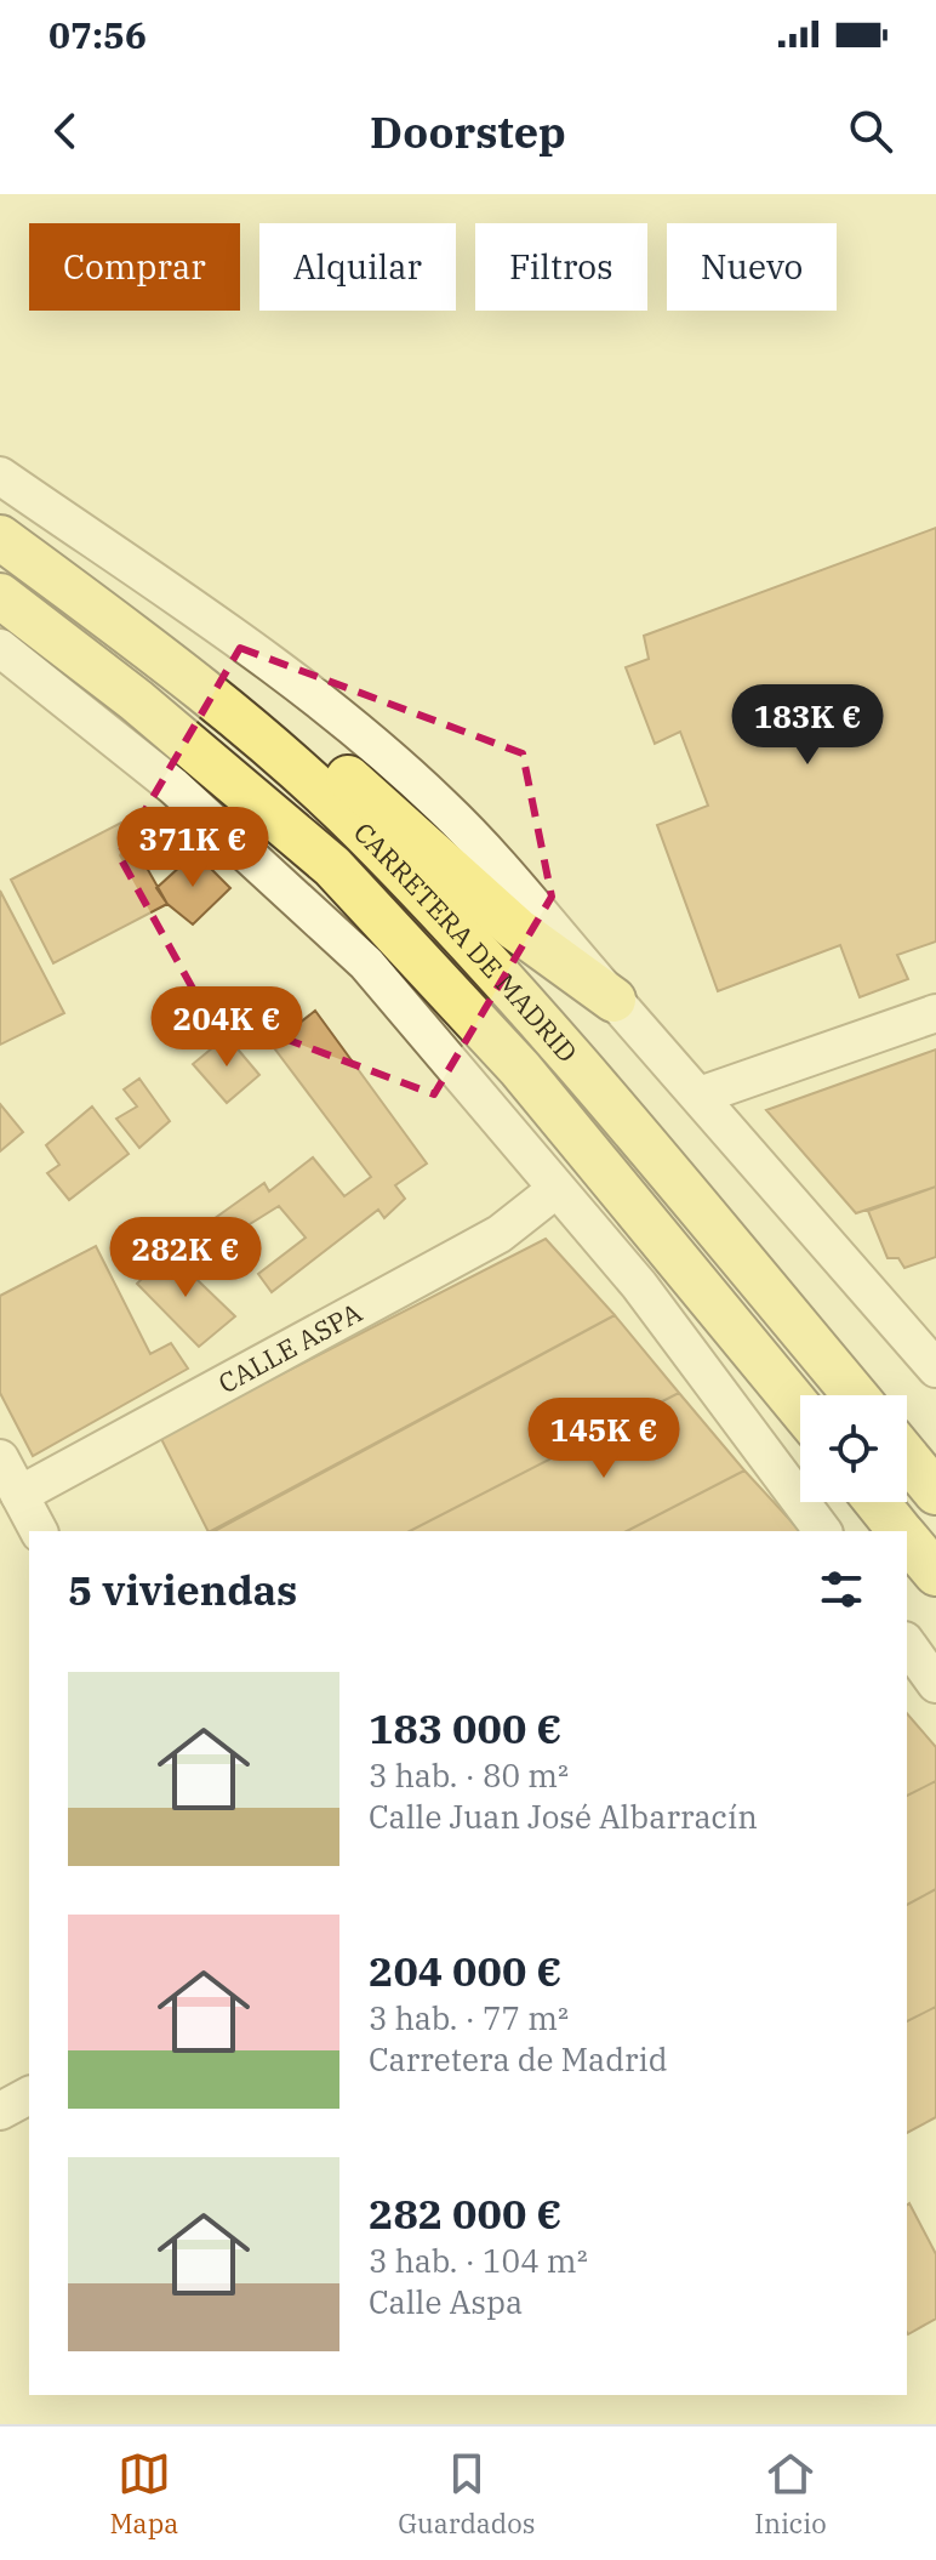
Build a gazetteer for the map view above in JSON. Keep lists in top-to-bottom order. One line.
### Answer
{"streets":{"main road":["CARRETERA DE MADRID"],"street":["CALLE ASPA"]},"page":{"status":"07:56","header":"Doorstep","chip":["Comprar","Alquilar","Filtros","Nuevo"],"price":["183K €","371K €","204K €","282K €","145K €"],"heading":"5 viviendas","list":[{"name":"183 000 €","note":"3 hab. · 80 m² · Calle Juan José Albarracín"},{"name":"204 000 €","note":"3 hab. · 77 m² · Carretera de Madrid"},{"name":"282 000 €","note":"3 hab. · 104 m² · Calle Aspa"}],"tabs":["Mapa","Guardados","Inicio"]}}
